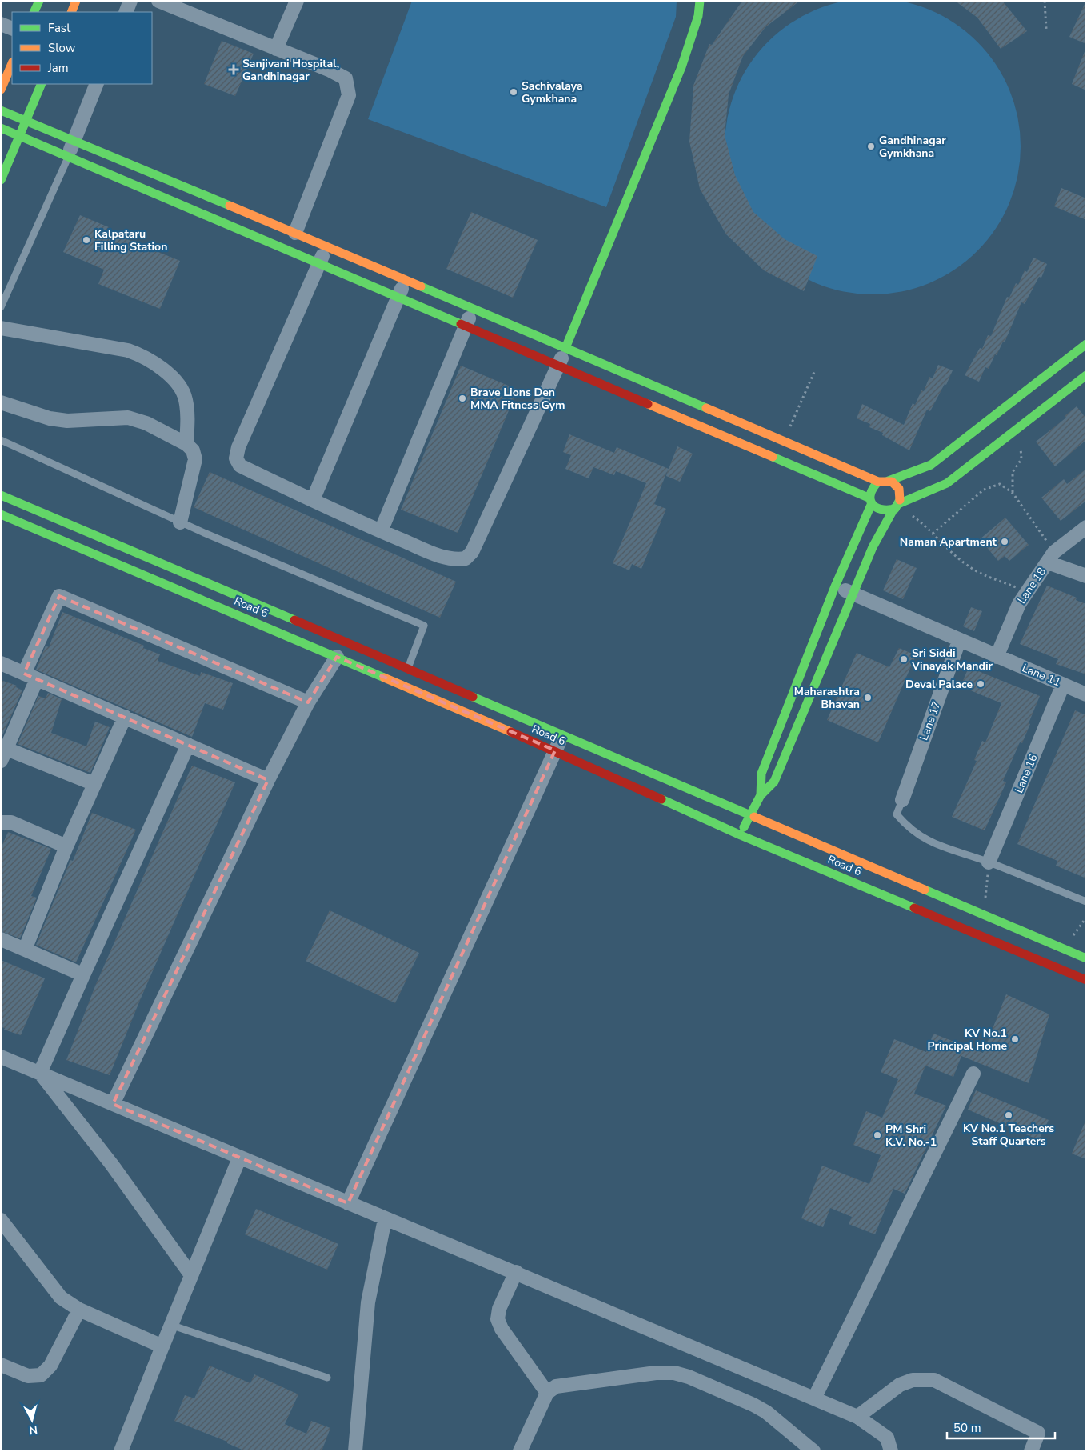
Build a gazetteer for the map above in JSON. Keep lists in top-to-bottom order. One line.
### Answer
{"streets":{"street":["Lane 18","Road 6","Lane 11","Lane 17","Lane 16"]},"crossings":[["Lane 18","Lane 11"],["Lane 11","Lane 17"],["Lane 11","Lane 16"]],"places":{"health":["Sanjivani Hospital, Gandhinagar"],"other":["Sachivalaya Gymkhana","Gandhinagar Gymkhana","Kalpataru Filling Station","Brave Lions Den MMA Fitness Gym","Naman Apartment","Sri Siddi Vinayak Mandir","Deval Palace","Maharashtra Bhavan","KV No.1 Principal Home","KV No.1 Teachers Staff Quarters","PM Shri K.V. No.-1"]},"legend":["Fast","Slow","Jam"],"scale_bar":"50 m","north":"bottom"}
